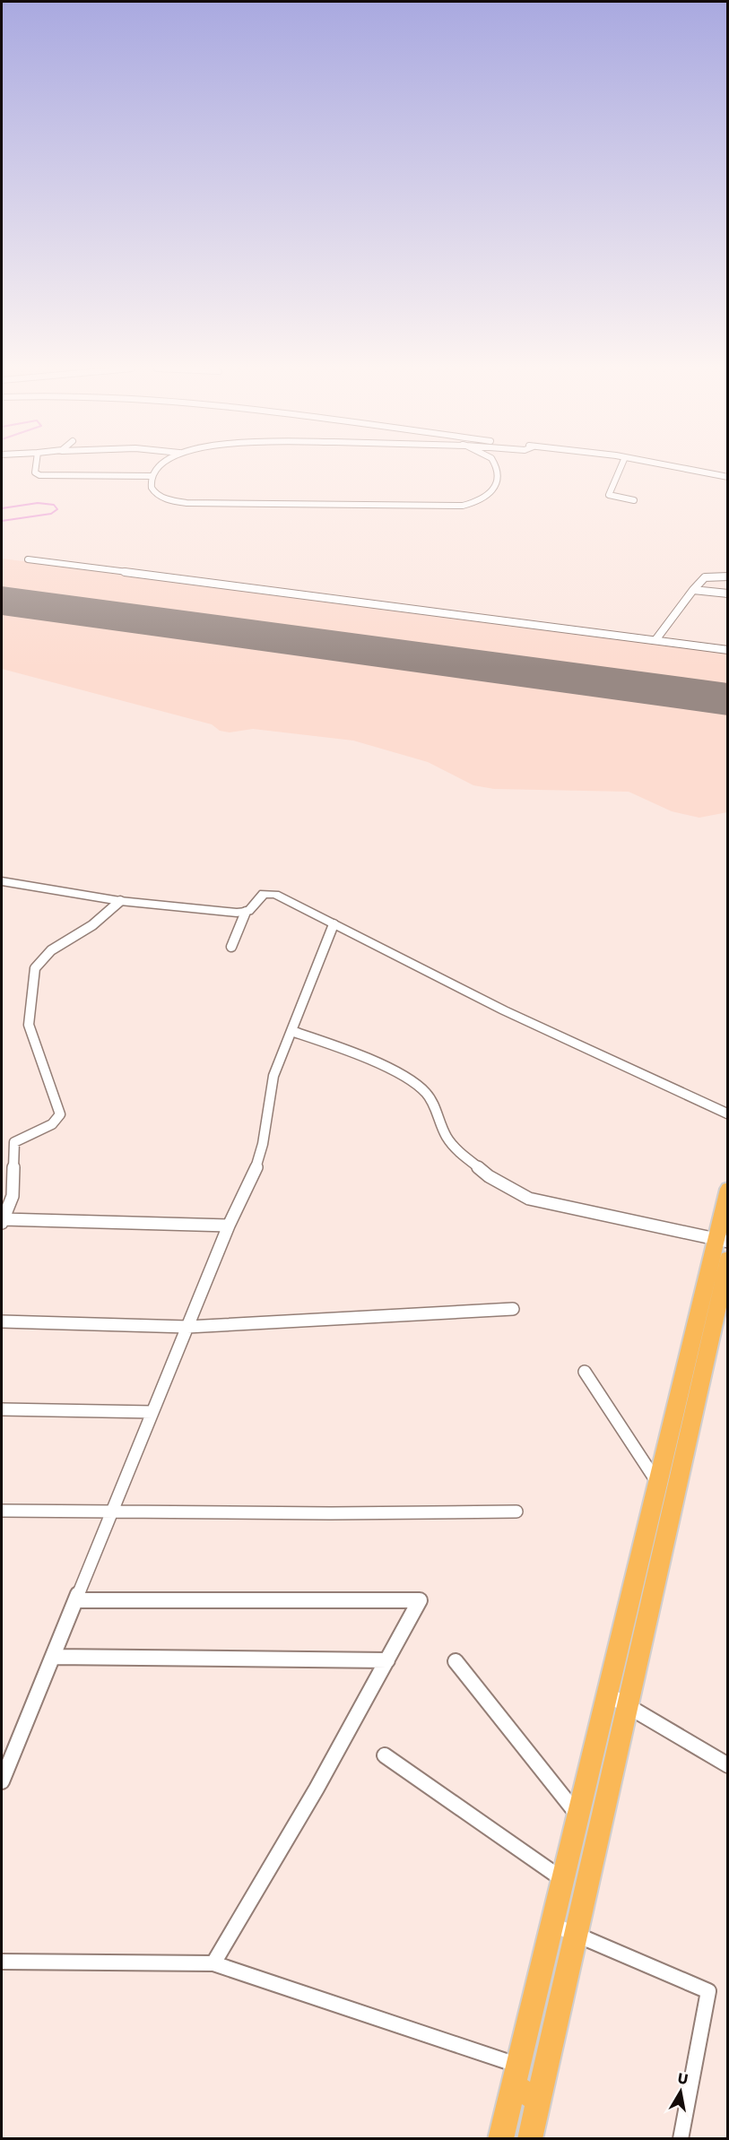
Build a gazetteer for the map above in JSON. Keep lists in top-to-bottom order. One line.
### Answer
{"north":"top"}
